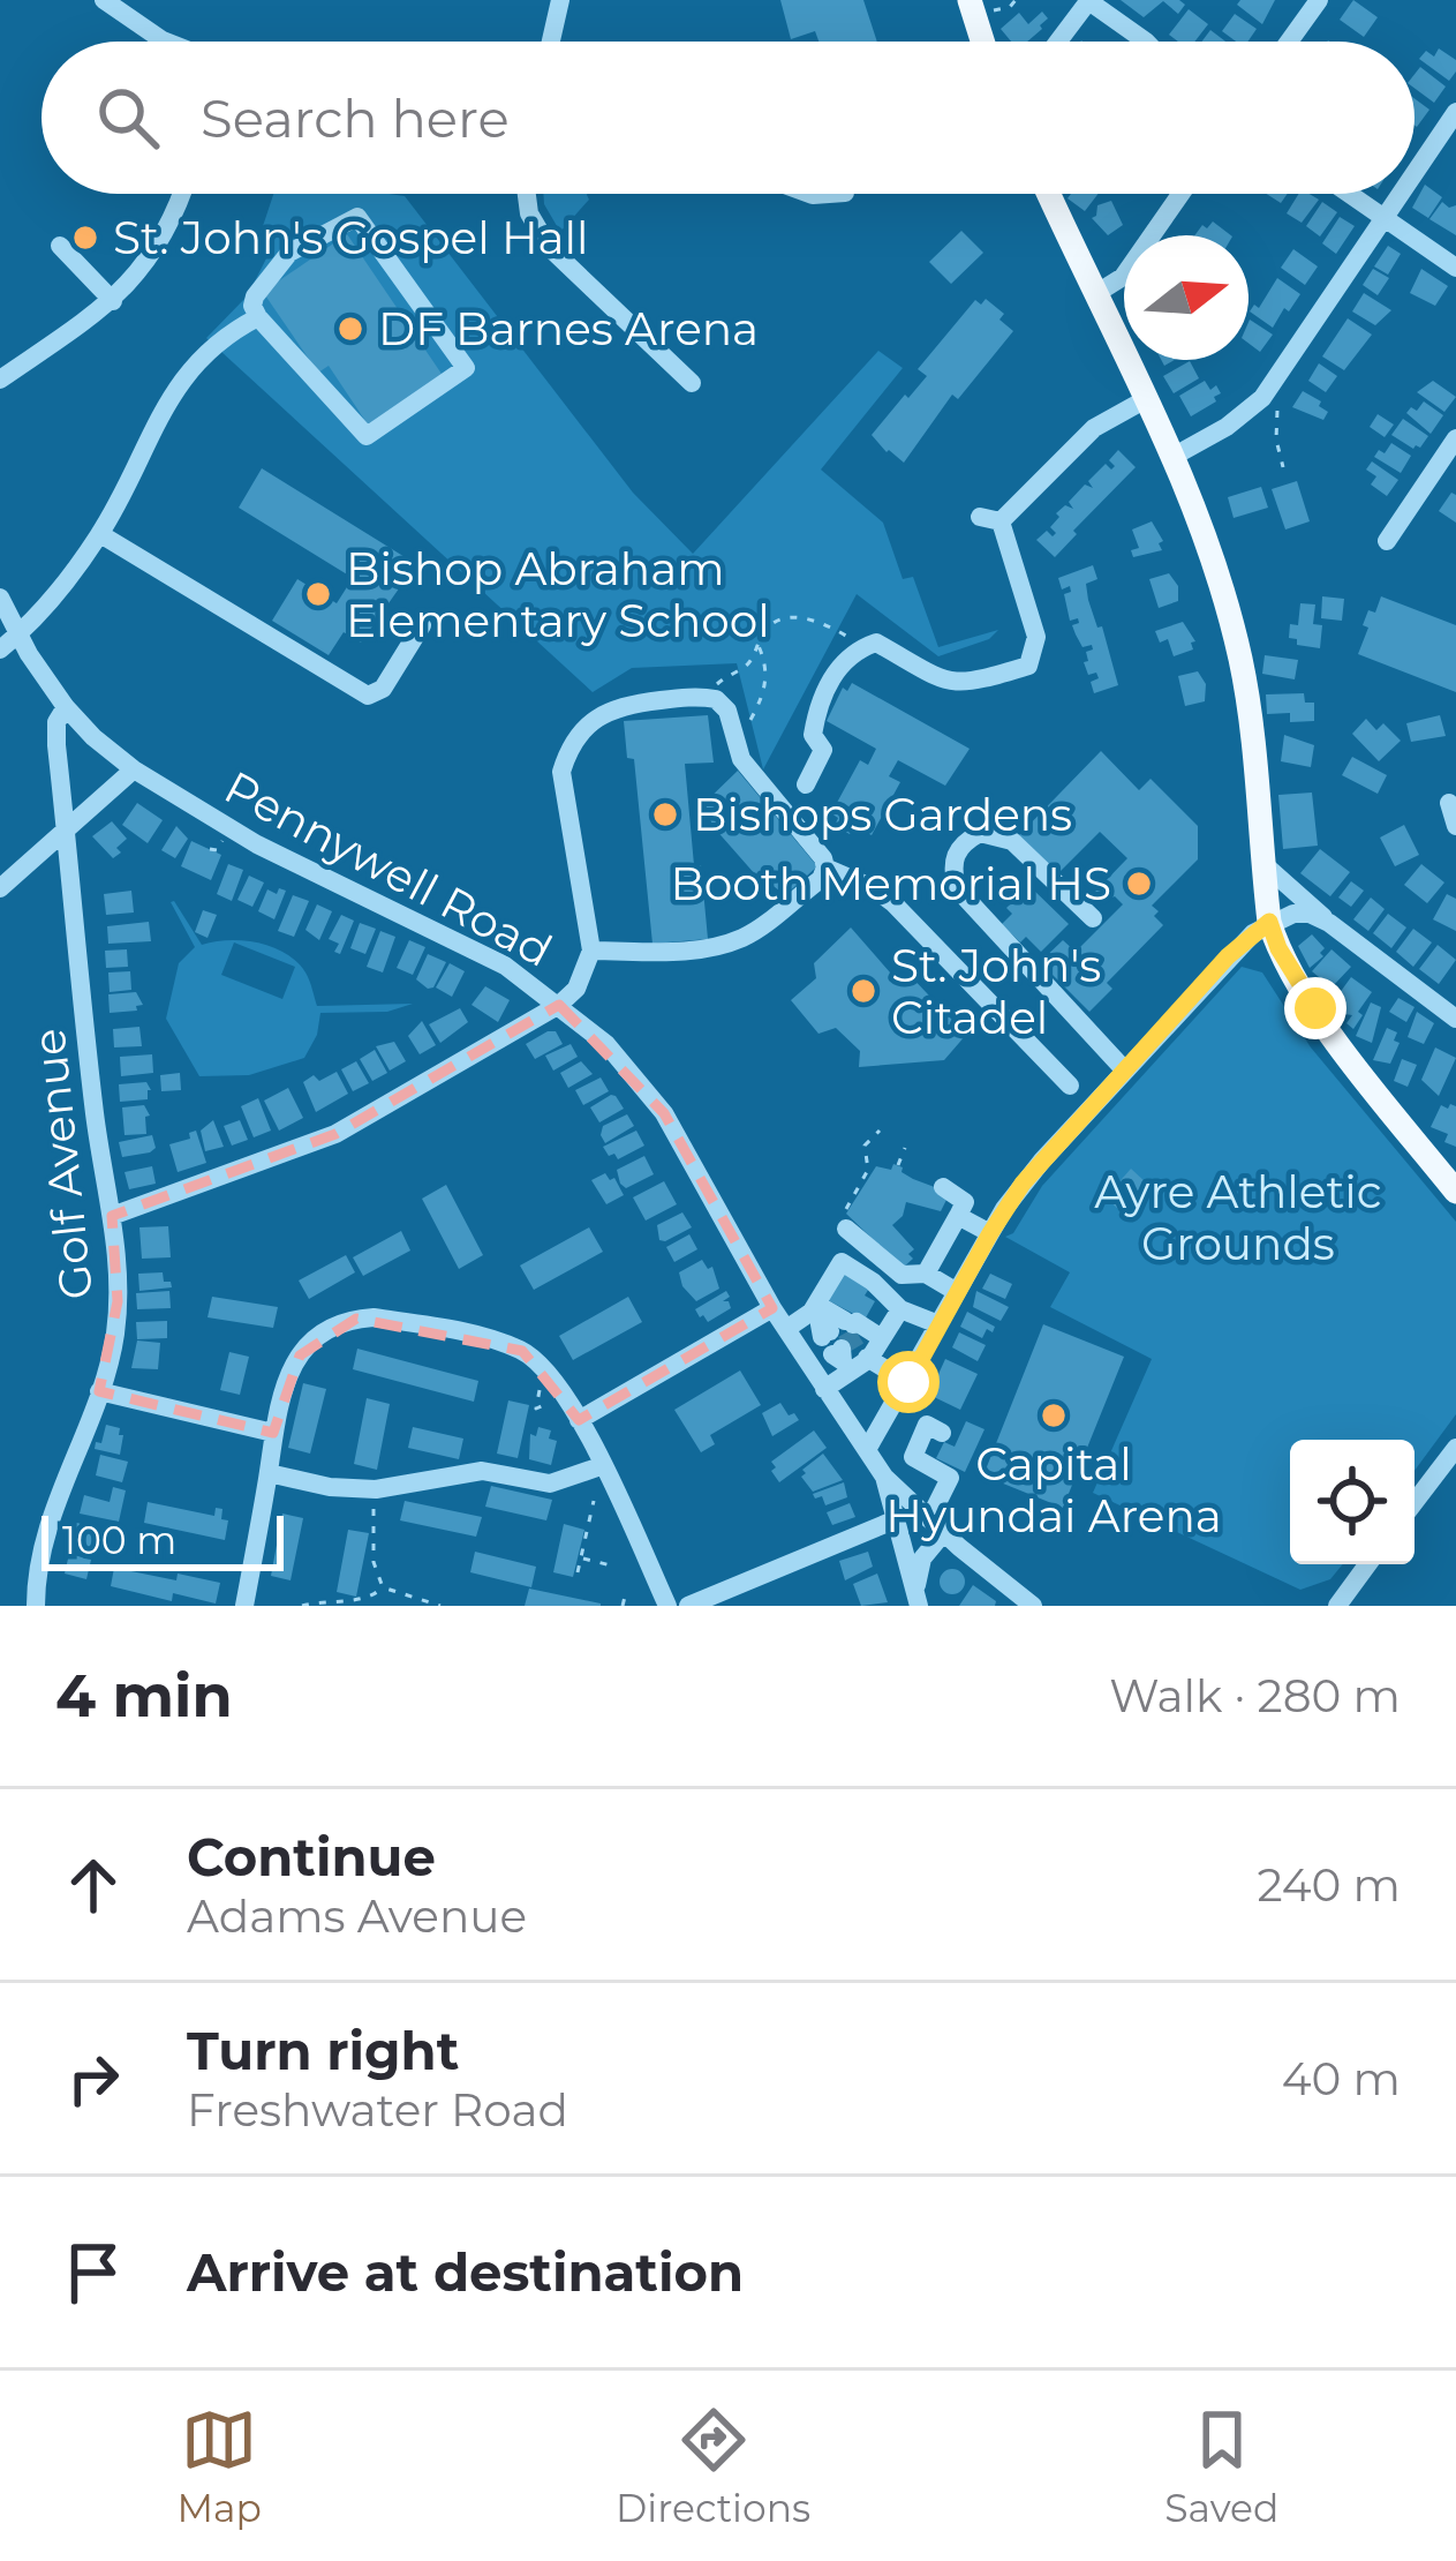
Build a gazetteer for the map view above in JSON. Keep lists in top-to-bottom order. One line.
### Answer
{"streets":{"street":["Pennywell Road","Golf Avenue"]},"crossings":[["Pennywell Road","Golf Avenue"]],"parks":["Ayre Athletic Grounds"],"places":["St. John's Gospel Hall","DF Barnes Arena","Bishop Abraham Elementary School","Bishops Gardens","Booth Memorial HS","St. John's Citadel","Capital Hyundai Arena"],"scale_bar":"100 m","north":"right","page":{"search":"Search here","scale":"100 m","heading":["4 min","Walk · 280 m"],"list":[["Continue","Adams Avenue","240 m"],["Turn right","Freshwater Road","40 m"],"Arrive at destination"],"nav":["Map","Directions","Saved"]}}
